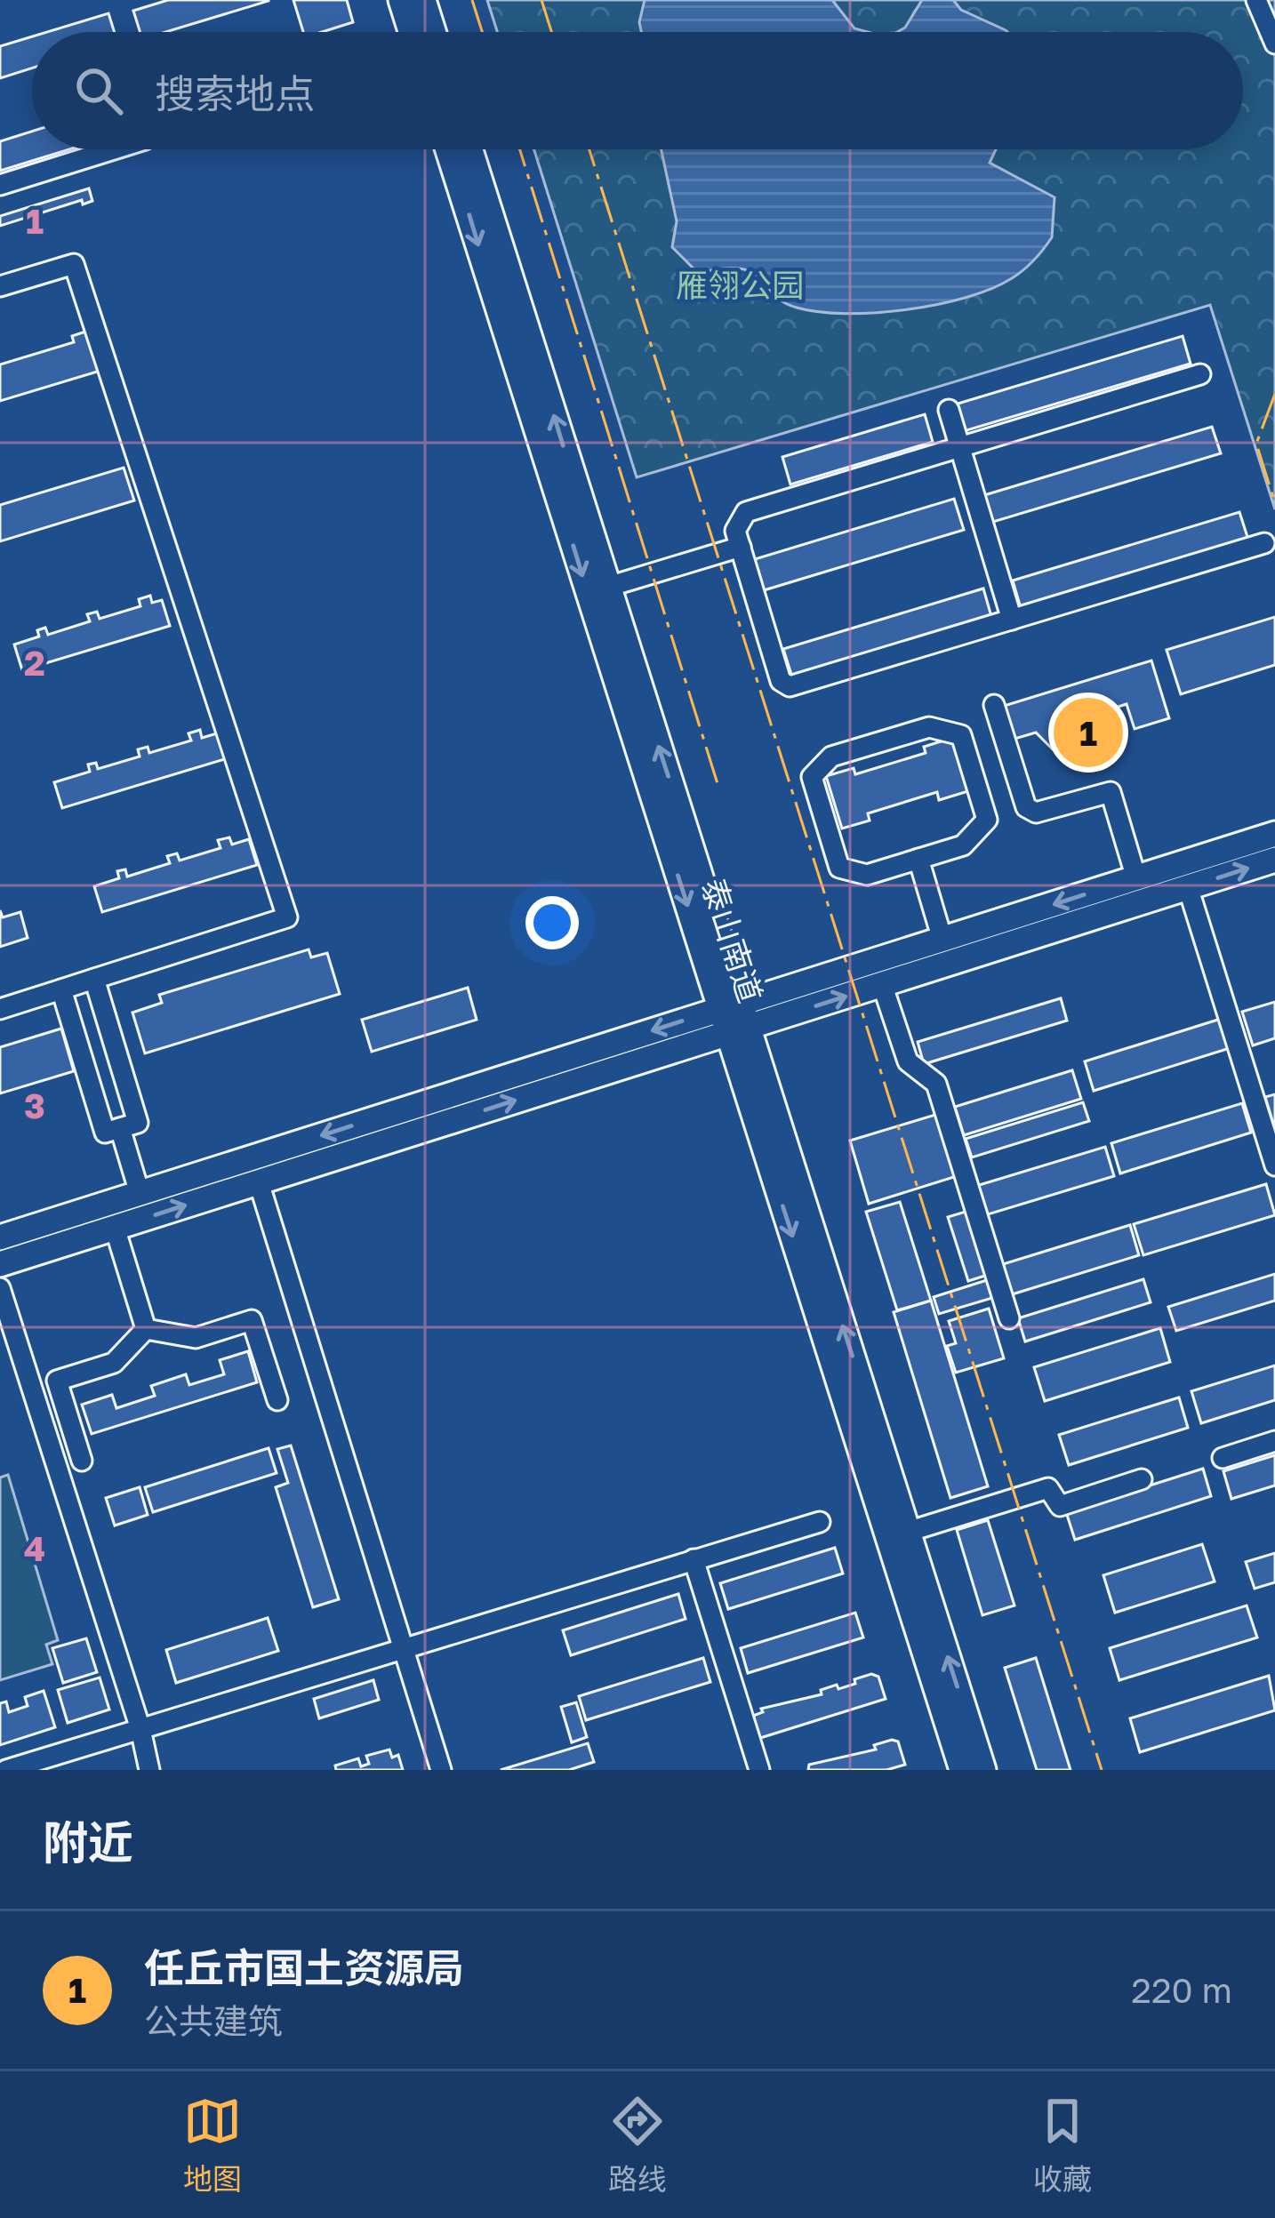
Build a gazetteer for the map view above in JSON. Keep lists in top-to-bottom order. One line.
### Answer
{"streets":{"main road":["泰山南道"]},"parks":["雁翎公园"],"page":{"search":"搜索地点","pins":"1","heading":"附近","list":[{"mark":"1","name":"任丘市国土资源局","note":"公共建筑","value":"220 m"}],"nav":["地图","路线","收藏"]},"grid":{"rows":["1","2","3","4"]}}
